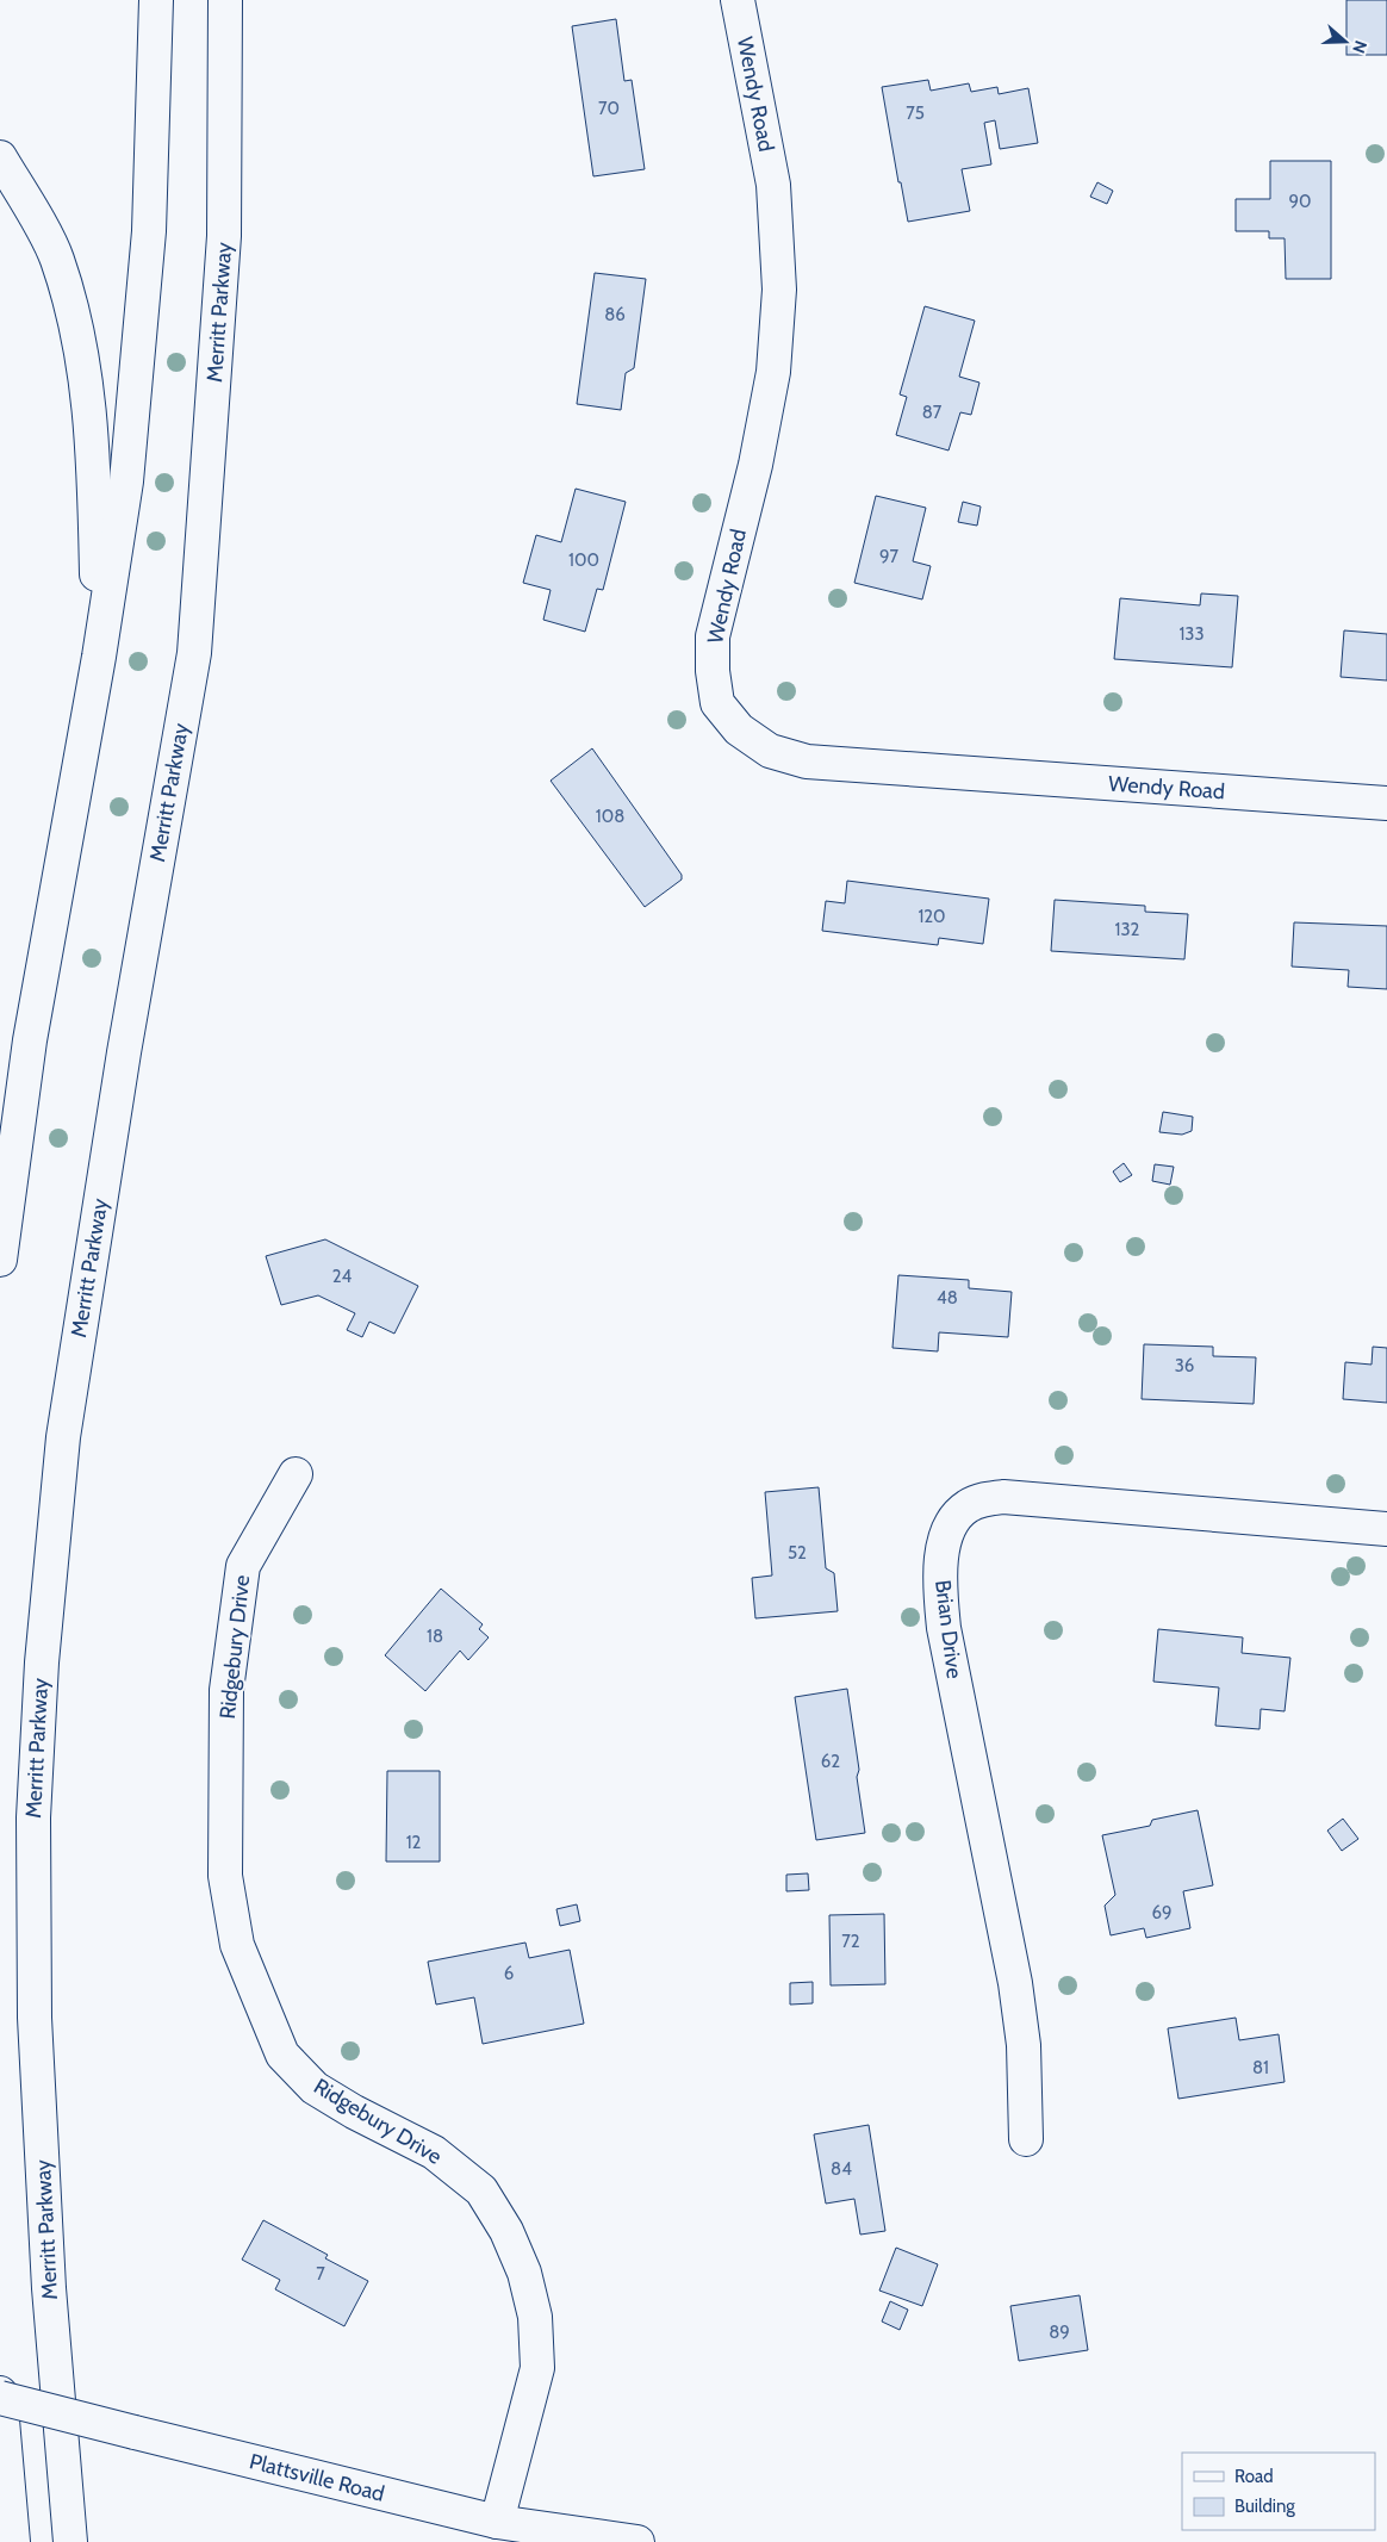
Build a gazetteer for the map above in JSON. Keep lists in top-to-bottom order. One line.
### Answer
{"streets":{"main road":["Wendy Road","Merritt Parkway","Brian Drive","Ridgebury Drive","Plattsville Road"]},"crossings":[["Ridgebury Drive","Plattsville Road"]],"house_numbers":["70","75","90","86","87","97","100","133","108","120","132","24","48","36","52","18","62","12","69","72","6","81","84","7","89"],"legend":["Road","Building"],"north":"right"}
